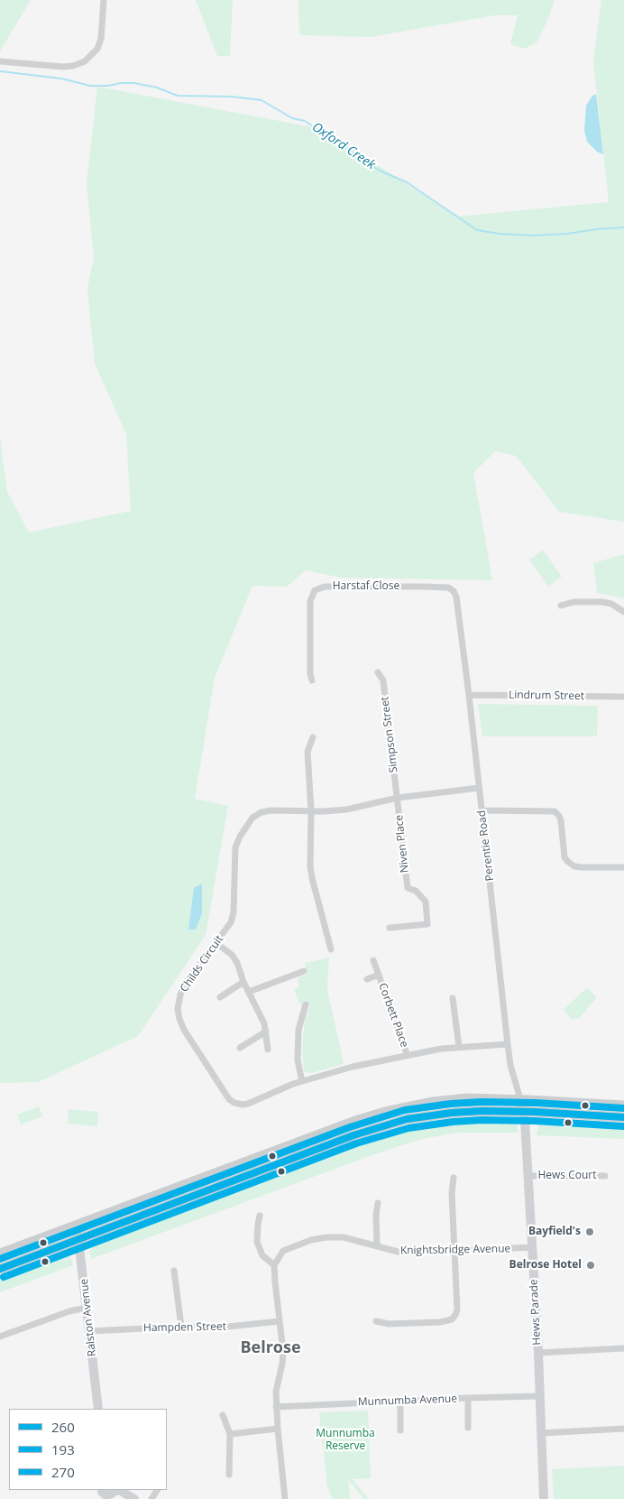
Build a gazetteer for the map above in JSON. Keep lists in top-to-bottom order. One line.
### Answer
{"streets":{"street":["Harstaf Close","Lindrum Street","Simpson Street","Niven Place","Perentie Road","Childs Circuit","Corbett Place","Hews Court","Knightsbridge Avenue","Hews Parade","Ralston Avenue","Hampden Street","Munnumba Avenue"]},"crossings":[["Harstaf Close","Perentie Road"],["Lindrum Street","Perentie Road"],["Simpson Street","Niven Place"],["Simpson Street","Childs Circuit"],["Niven Place","Childs Circuit"],["Perentie Road","Childs Circuit"],["Perentie Road","Hews Parade"],["Childs Circuit","Corbett Place"],["Hews Court","Hews Parade"],["Knightsbridge Avenue","Hews Parade"],["Hews Parade","Munnumba Avenue"],["Ralston Avenue","Hampden Street"]],"districts":["Belrose"],"water":["Oxford Creek"],"parks":["Munnumba Reserve"],"places":["Bayfield's","Belrose Hotel"],"lines":["transit line 270","transit line 260","transit line 193"],"legend":["260","193","270"]}
